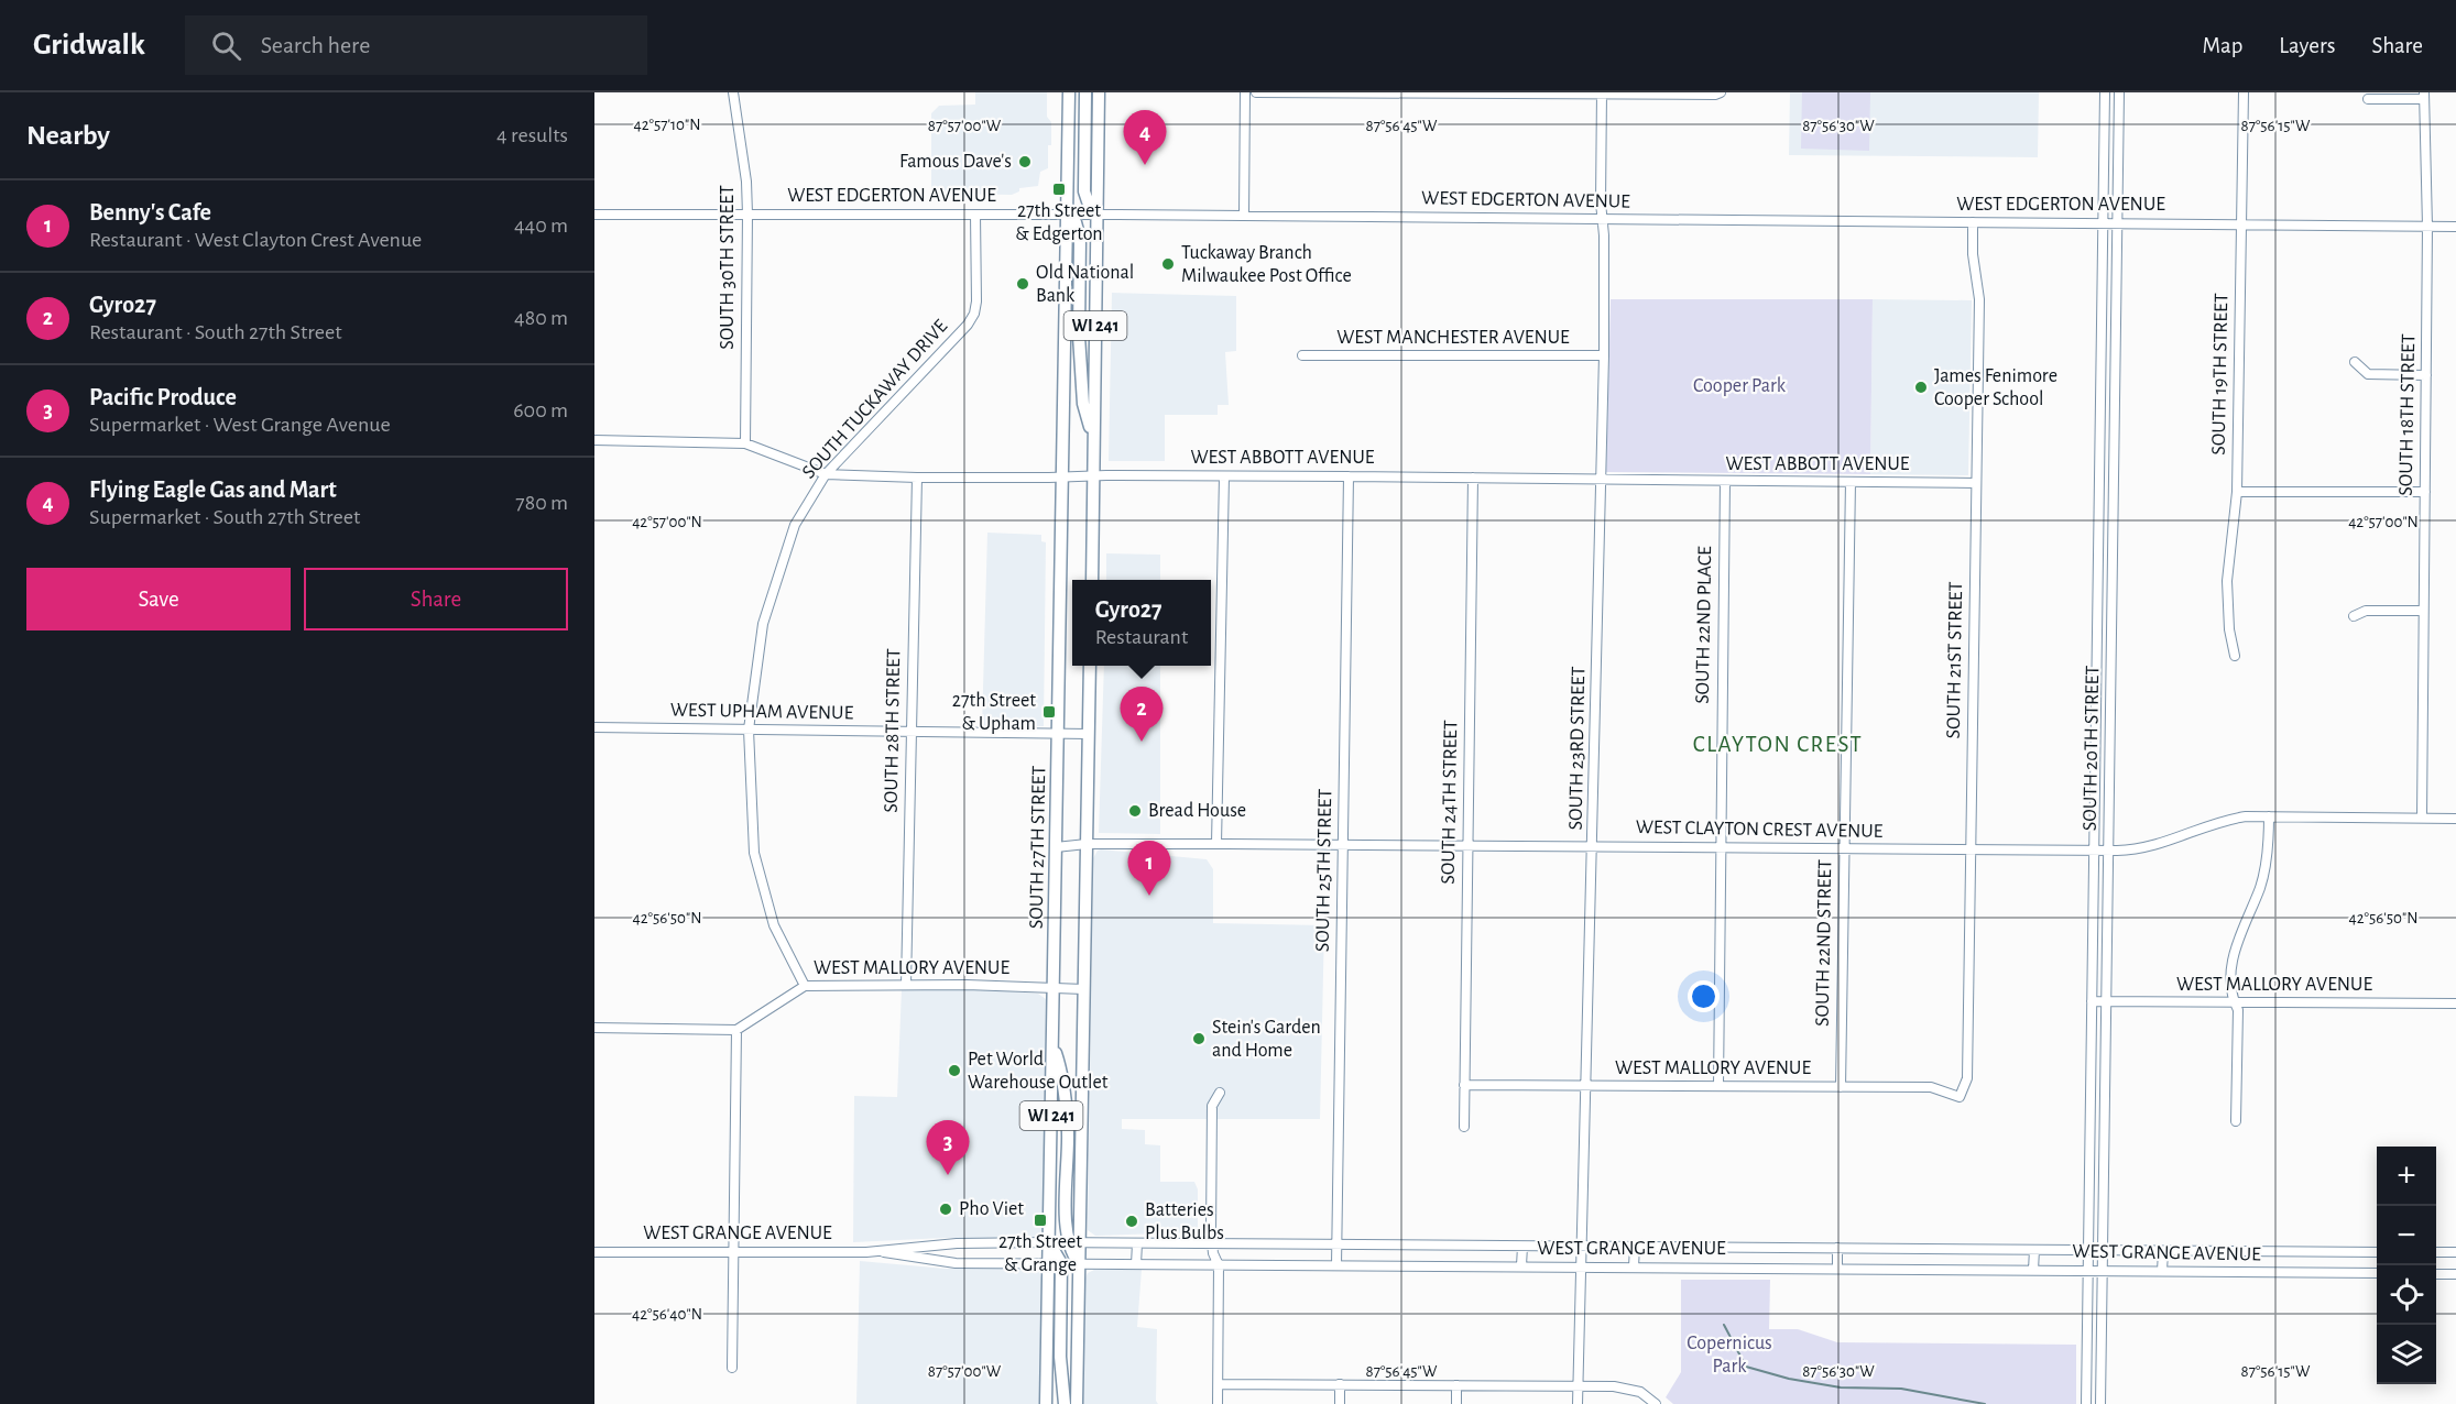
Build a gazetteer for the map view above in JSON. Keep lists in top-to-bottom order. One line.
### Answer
{"streets":{"main road":["WI 241","SOUTH 27TH STREET"],"street":["WEST EDGERTON AVENUE","SOUTH 30TH STREET","WEST MANCHESTER AVENUE","SOUTH 19TH STREET","SOUTH TUCKAWAY DRIVE","SOUTH 18TH STREET","WEST ABBOTT AVENUE","SOUTH 22ND PLACE","SOUTH 21ST STREET","WEST UPHAM AVENUE","SOUTH 28TH STREET","SOUTH 23RD STREET","SOUTH 20TH STREET","SOUTH 24TH STREET","WEST CLAYTON CREST AVENUE","SOUTH 25TH STREET","SOUTH 22ND STREET","WEST MALLORY AVENUE","WEST GRANGE AVENUE"]},"crossings":[["WEST EDGERTON AVENUE","SOUTH 30TH STREET"],["WEST EDGERTON AVENUE","WI 241"],["WEST EDGERTON AVENUE","SOUTH 19TH STREET"],["WEST EDGERTON AVENUE","SOUTH TUCKAWAY DRIVE"],["WEST EDGERTON AVENUE","SOUTH 18TH STREET"],["WEST EDGERTON AVENUE","SOUTH 21ST STREET"],["WEST EDGERTON AVENUE","SOUTH 23RD STREET"],["WEST EDGERTON AVENUE","SOUTH 20TH STREET"],["WEST EDGERTON AVENUE","SOUTH 27TH STREET"],["SOUTH 30TH STREET","WEST ABBOTT AVENUE"],["WI 241","WEST ABBOTT AVENUE"],["WI 241","WEST UPHAM AVENUE"],["WI 241","WEST CLAYTON CREST AVENUE"],["WI 241","WEST MALLORY AVENUE"],["WI 241","WEST GRANGE AVENUE"],["WEST MANCHESTER AVENUE","SOUTH 23RD STREET"],["SOUTH TUCKAWAY DRIVE","WEST ABBOTT AVENUE"],["SOUTH TUCKAWAY DRIVE","WEST UPHAM AVENUE"],["SOUTH TUCKAWAY DRIVE","WEST MALLORY AVENUE"],["SOUTH 18TH STREET","WEST CLAYTON CREST AVENUE"],["WEST ABBOTT AVENUE","SOUTH 22ND PLACE"],["WEST ABBOTT AVENUE","SOUTH 21ST STREET"],["WEST ABBOTT AVENUE","SOUTH 28TH STREET"],["WEST ABBOTT AVENUE","SOUTH 23RD STREET"],["WEST ABBOTT AVENUE","SOUTH 24TH STREET"],["WEST ABBOTT AVENUE","SOUTH 27TH STREET"],["WEST ABBOTT AVENUE","SOUTH 25TH STREET"],["WEST ABBOTT AVENUE","SOUTH 22ND STREET"],["SOUTH 22ND PLACE","WEST CLAYTON CREST AVENUE"],["SOUTH 22ND PLACE","WEST MALLORY AVENUE"],["SOUTH 21ST STREET","WEST CLAYTON CREST AVENUE"],["SOUTH 21ST STREET","WEST MALLORY AVENUE"],["WEST UPHAM AVENUE","SOUTH 28TH STREET"],["WEST UPHAM AVENUE","SOUTH 27TH STREET"],["SOUTH 28TH STREET","WEST MALLORY AVENUE"],["SOUTH 23RD STREET","WEST CLAYTON CREST AVENUE"],["SOUTH 23RD STREET","WEST MALLORY AVENUE"],["SOUTH 23RD STREET","WEST GRANGE AVENUE"],["SOUTH 20TH STREET","WEST CLAYTON CREST AVENUE"],["SOUTH 20TH STREET","WEST MALLORY AVENUE"],["SOUTH 20TH STREET","WEST GRANGE AVENUE"],["SOUTH 24TH STREET","WEST CLAYTON CREST AVENUE"],["SOUTH 24TH STREET","WEST MALLORY AVENUE"],["WEST CLAYTON CREST AVENUE","SOUTH 27TH STREET"],["WEST CLAYTON CREST AVENUE","SOUTH 25TH STREET"],["WEST CLAYTON CREST AVENUE","SOUTH 22ND STREET"],["SOUTH 27TH STREET","WEST MALLORY AVENUE"],["SOUTH 27TH STREET","WEST GRANGE AVENUE"],["SOUTH 25TH STREET","WEST GRANGE AVENUE"],["SOUTH 22ND STREET","WEST MALLORY AVENUE"]],"districts":["CLAYTON CREST"],"parks":["Cooper Park","Copernicus Park"],"places":{"other":["Famous Dave's","Tuckaway Branch Milwaukee Post Office","Old National Bank","James Fenimore Cooper School","Bread House","Stein's Garden and Home","Pet World Warehouse Outlet","Pho Viet","Batteries Plus Bulbs"],"transit":["27th Street & Edgerton","27th Street & Upham","27th Street & Grange"]},"page":{"header":"Gridwalk","search":"Search here","nav":["Map","Layers","Share"],"heading":["Nearby","4 results"],"pins":["4","2","1","3"],"list":[{"mark":"1","name":"Benny's Cafe","note":"Restaurant · West Clayton Crest Avenue","value":"440 m"},{"mark":"2","name":"Gyro27","note":"Restaurant · South 27th Street","value":"480 m"},{"mark":"3","name":"Pacific Produce","note":"Supermarket · West Grange Avenue","value":"600 m"},{"mark":"4","name":"Flying Eagle Gas and Mart","note":"Supermarket · South 27th Street","value":"780 m"}],"buttons":["Save","Share"],"popup":["Gyro27","Restaurant"],"map_buttons":["+","−"]},"coordinates":["42°57'10\"N","87°57'00\"W","87°56'45\"W","87°56'30\"W","87°56'15\"W","42°57'00\"N","42°56'50\"N","42°56'40\"N"]}
